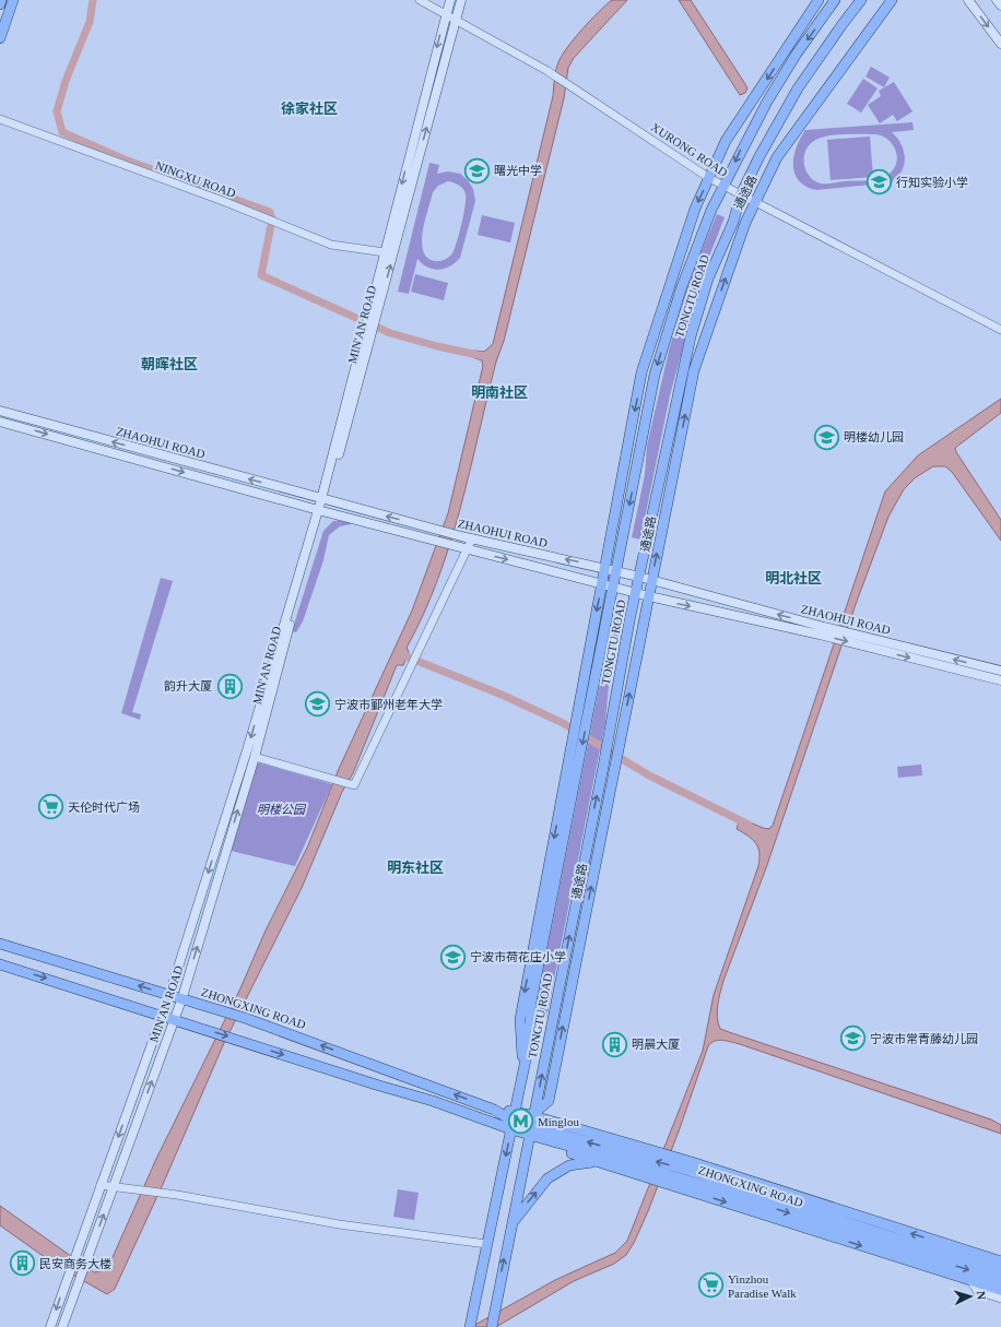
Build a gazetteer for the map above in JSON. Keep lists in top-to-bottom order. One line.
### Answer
{"streets":{"main road":["通途路","TONGTU ROAD","MIN'AN ROAD","ZHAOHUI ROAD","ZHONGXING ROAD"],"street":["XURONG ROAD","NINGXU ROAD"]},"crossings":[["XURONG ROAD","通途路"],["XURONG ROAD","TONGTU ROAD"],["XURONG ROAD","MIN'AN ROAD"],["NINGXU ROAD","MIN'AN ROAD"],["通途路","TONGTU ROAD"],["通途路","ZHAOHUI ROAD"],["通途路","ZHONGXING ROAD"],["TONGTU ROAD","ZHAOHUI ROAD"],["TONGTU ROAD","ZHONGXING ROAD"],["MIN'AN ROAD","ZHAOHUI ROAD"],["MIN'AN ROAD","ZHONGXING ROAD"]],"districts":["徐家社区","朝晖社区","明南社区","明北社区","明东社区"],"parks":["明楼公园"],"places":{"school or university":["曙光中学","行知实验小学","明楼幼儿园","宁波市鄞州老年大学","宁波市荷花庄小学","宁波市常青藤幼儿园"],"building":["韵升大厦","明晨大厦","民安商务大楼"],"supermarket":["天伦时代广场","Yinzhou Paradise Walk"],"metro station":["Minglou"]},"north":"right"}
